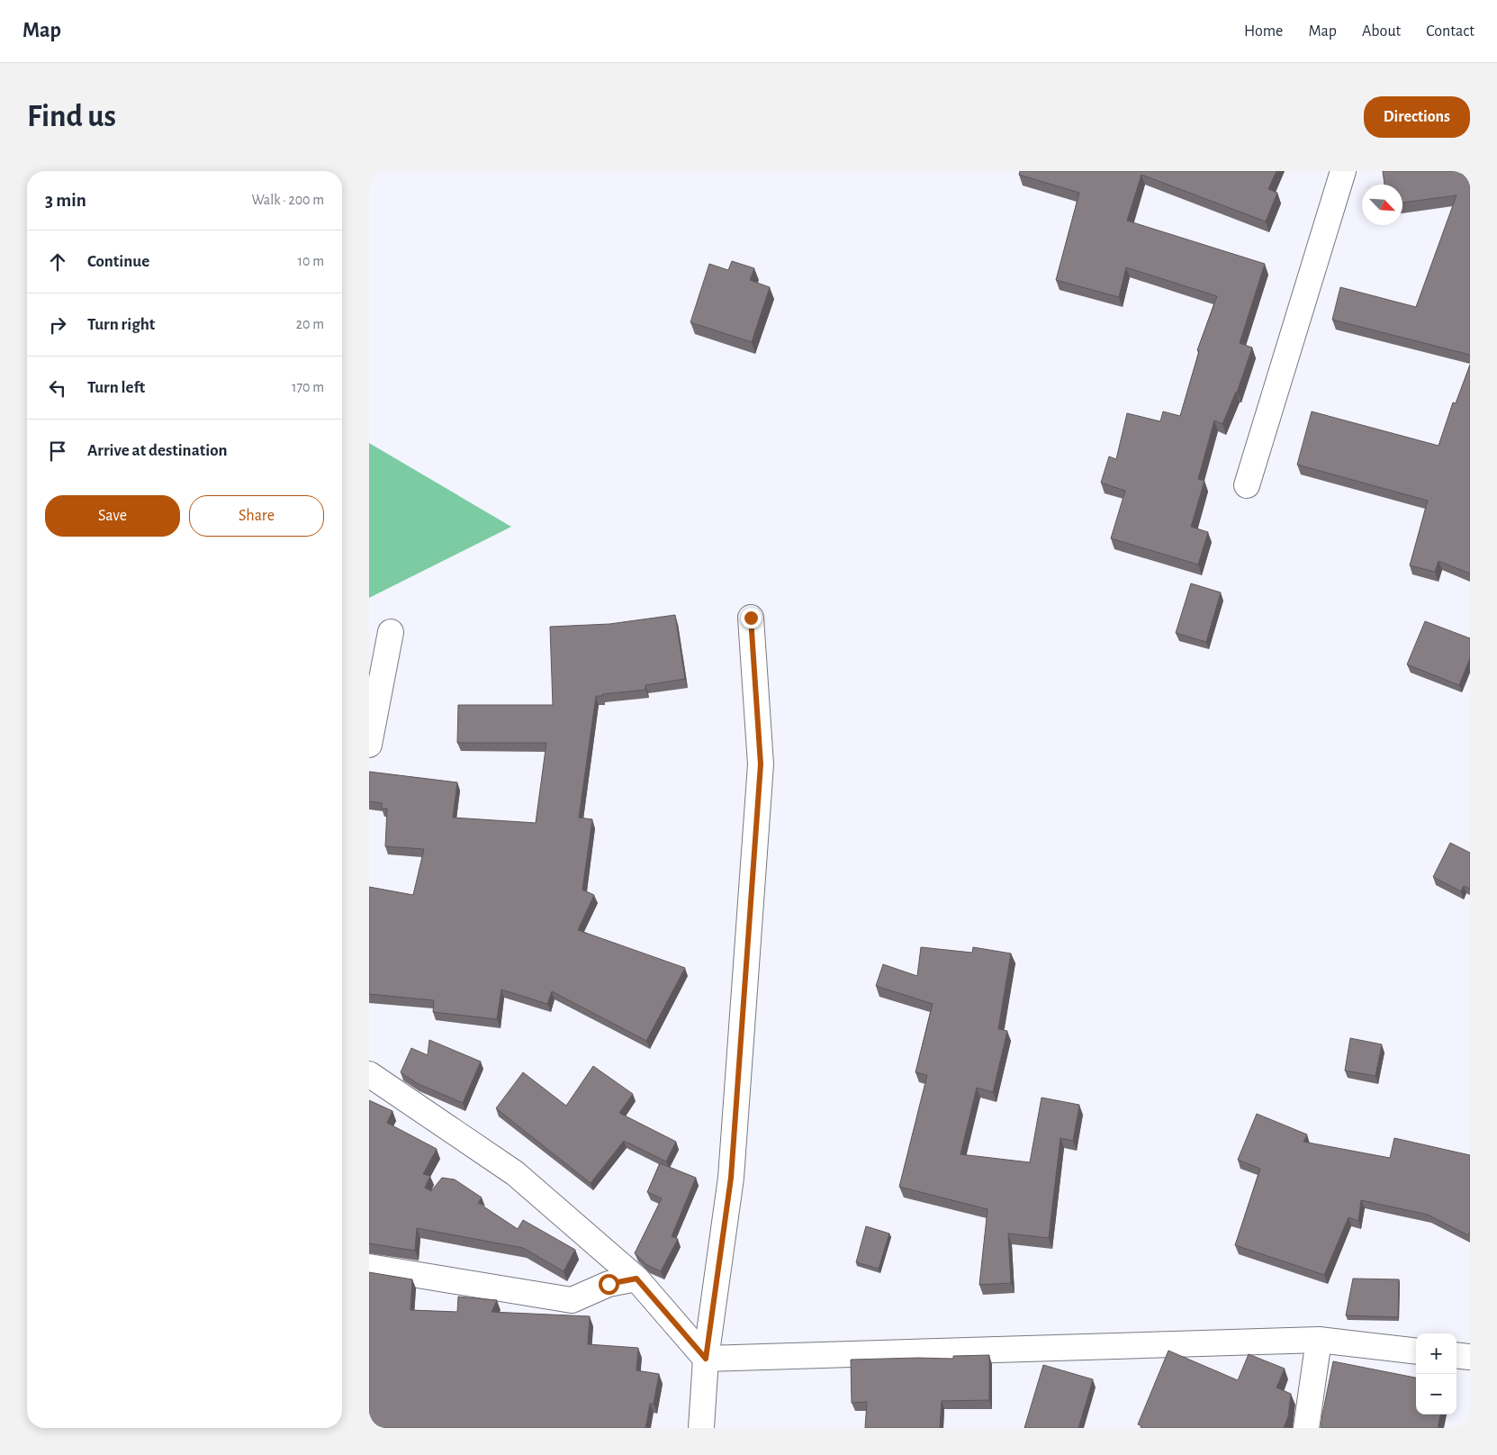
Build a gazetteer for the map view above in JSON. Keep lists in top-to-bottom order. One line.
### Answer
{"north":"bottom right","page":{"header":"Map","nav":["Home","Map","About","Contact"],"buttons":["Directions",["Save","Share"]],"title":"Find us","heading":["3 min","Walk · 200 m"],"list":[["Continue","10 m"],["Turn right","20 m"],["Turn left","170 m"],"Arrive at destination"],"map_buttons":["+","−"]}}
